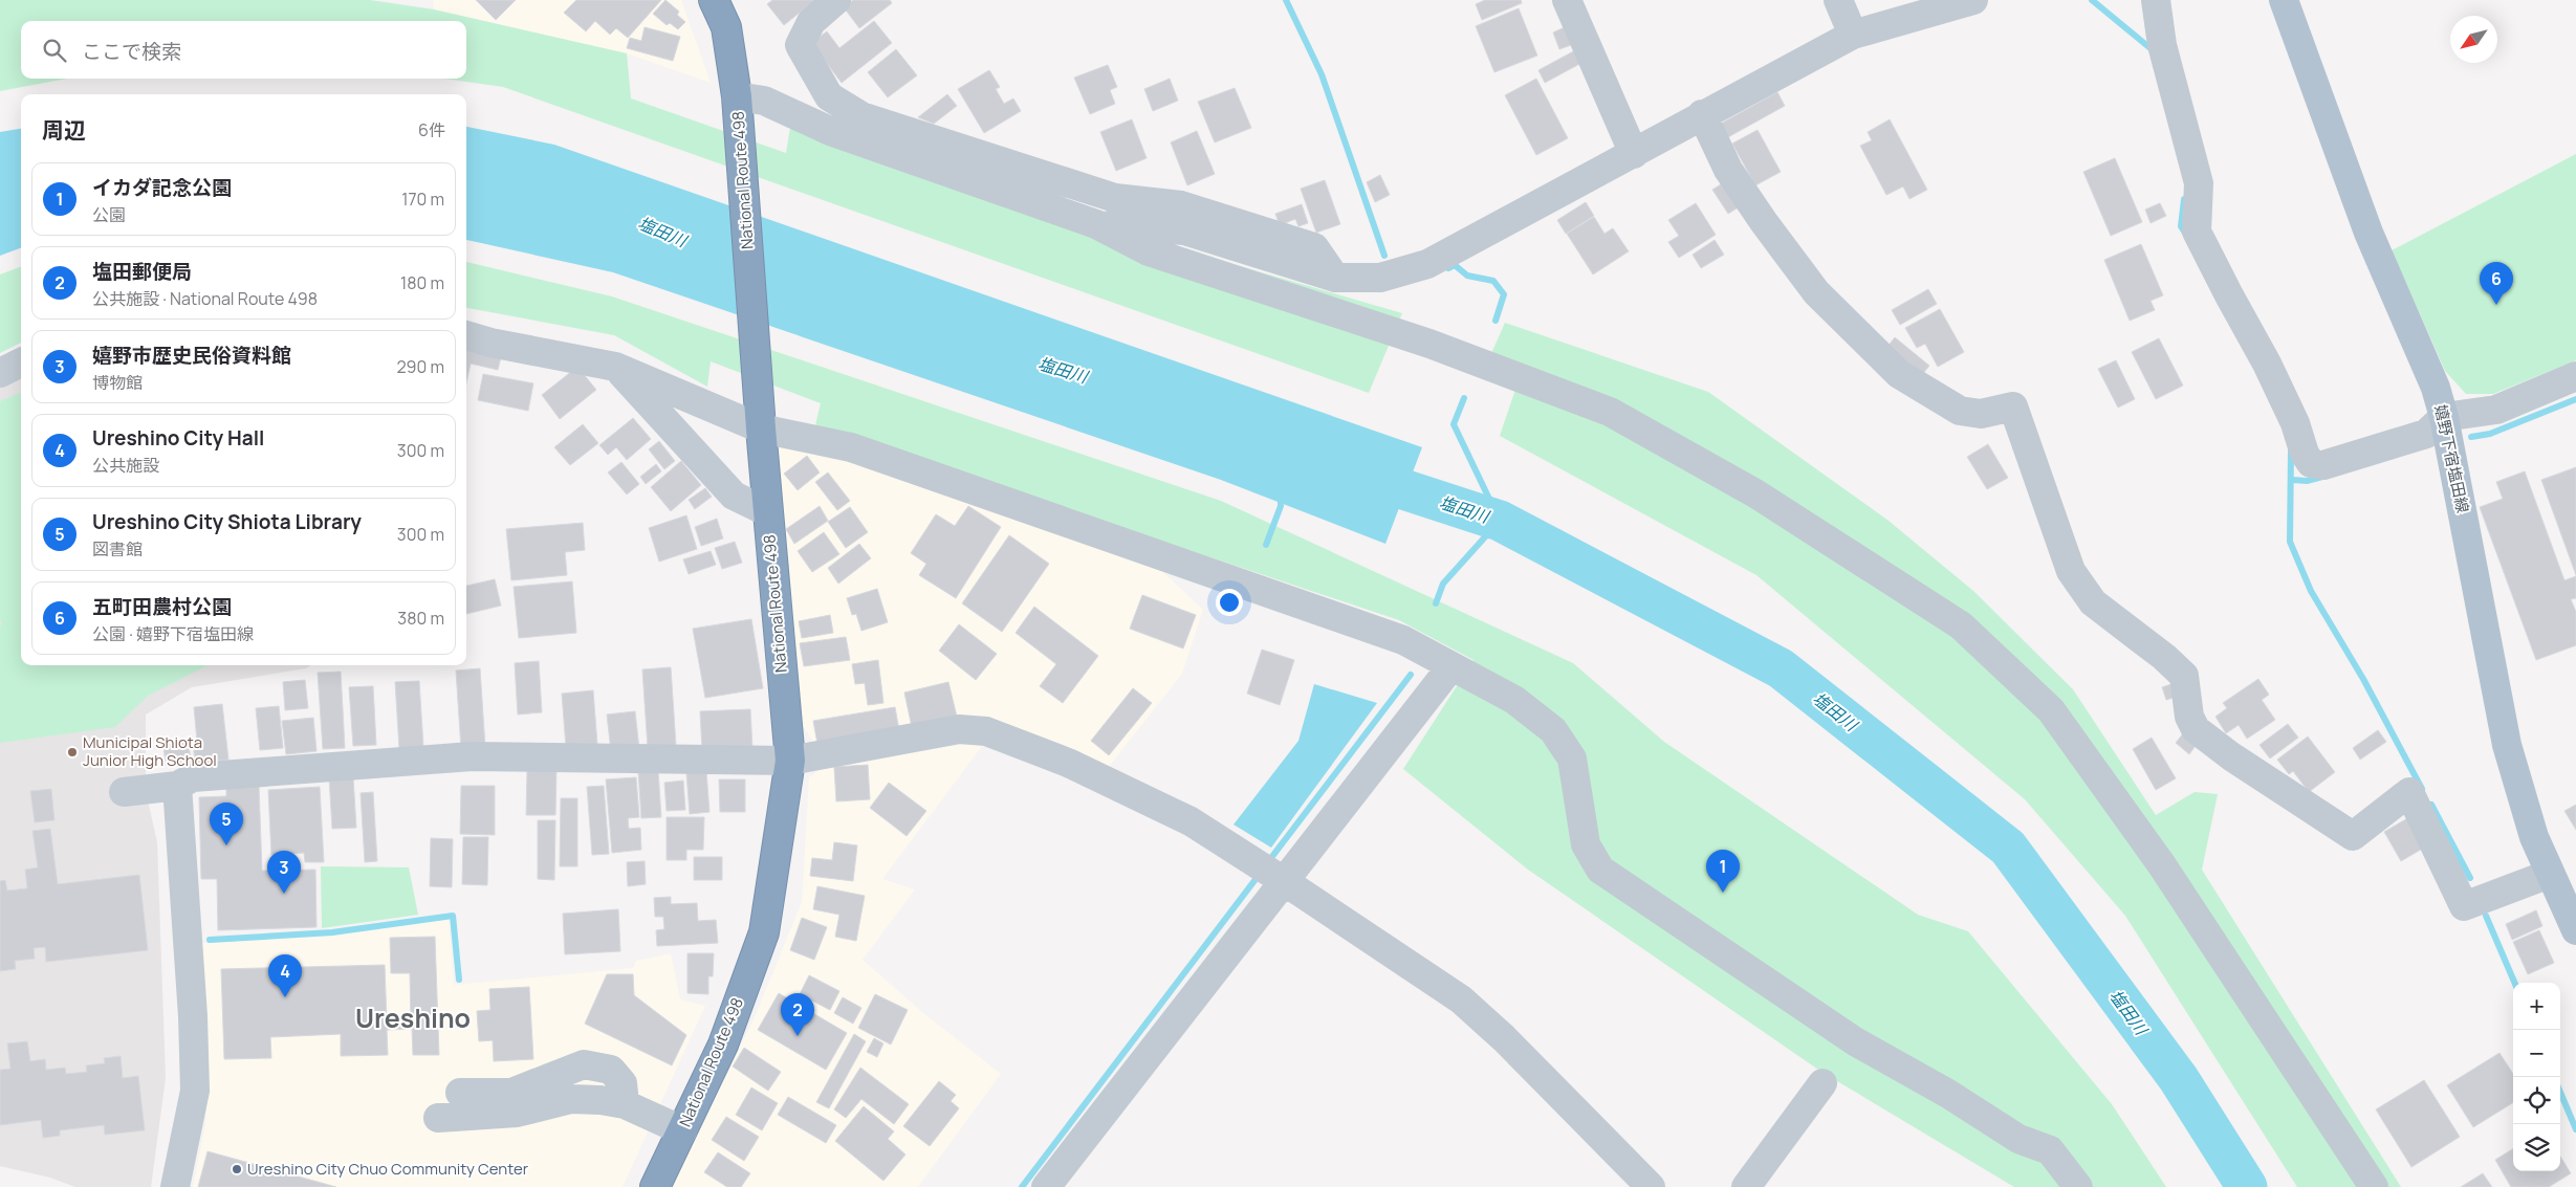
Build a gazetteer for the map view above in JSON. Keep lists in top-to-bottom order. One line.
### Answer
{"streets":{"highway":["National Route 498"],"main road":["嬉野下宿塩田線"]},"districts":["Ureshino"],"water":["塩田川"],"places":["Municipal Shiota Junior High School","Ureshino City Chuo Community Center"],"north":"bottom left","page":{"search":"ここで検索","heading":["周辺","6件"],"list":[{"mark":"1","name":"イカダ記念公園","note":"公園","value":"170 m"},{"mark":"2","name":"塩田郵便局","note":"公共施設 · National Route 498","value":"180 m"},{"mark":"3","name":"嬉野市歴史民俗資料館","note":"博物館","value":"290 m"},{"mark":"4","name":"Ureshino City Hall","note":"公共施設","value":"300 m"},{"mark":"5","name":"Ureshino City Shiota Library","note":"図書館","value":"300 m"},{"mark":"6","name":"五町田農村公園","note":"公園 · 嬉野下宿塩田線","value":"380 m"}],"pins":["6","5","1","3","4","2"],"map_buttons":["+","−"]}}
